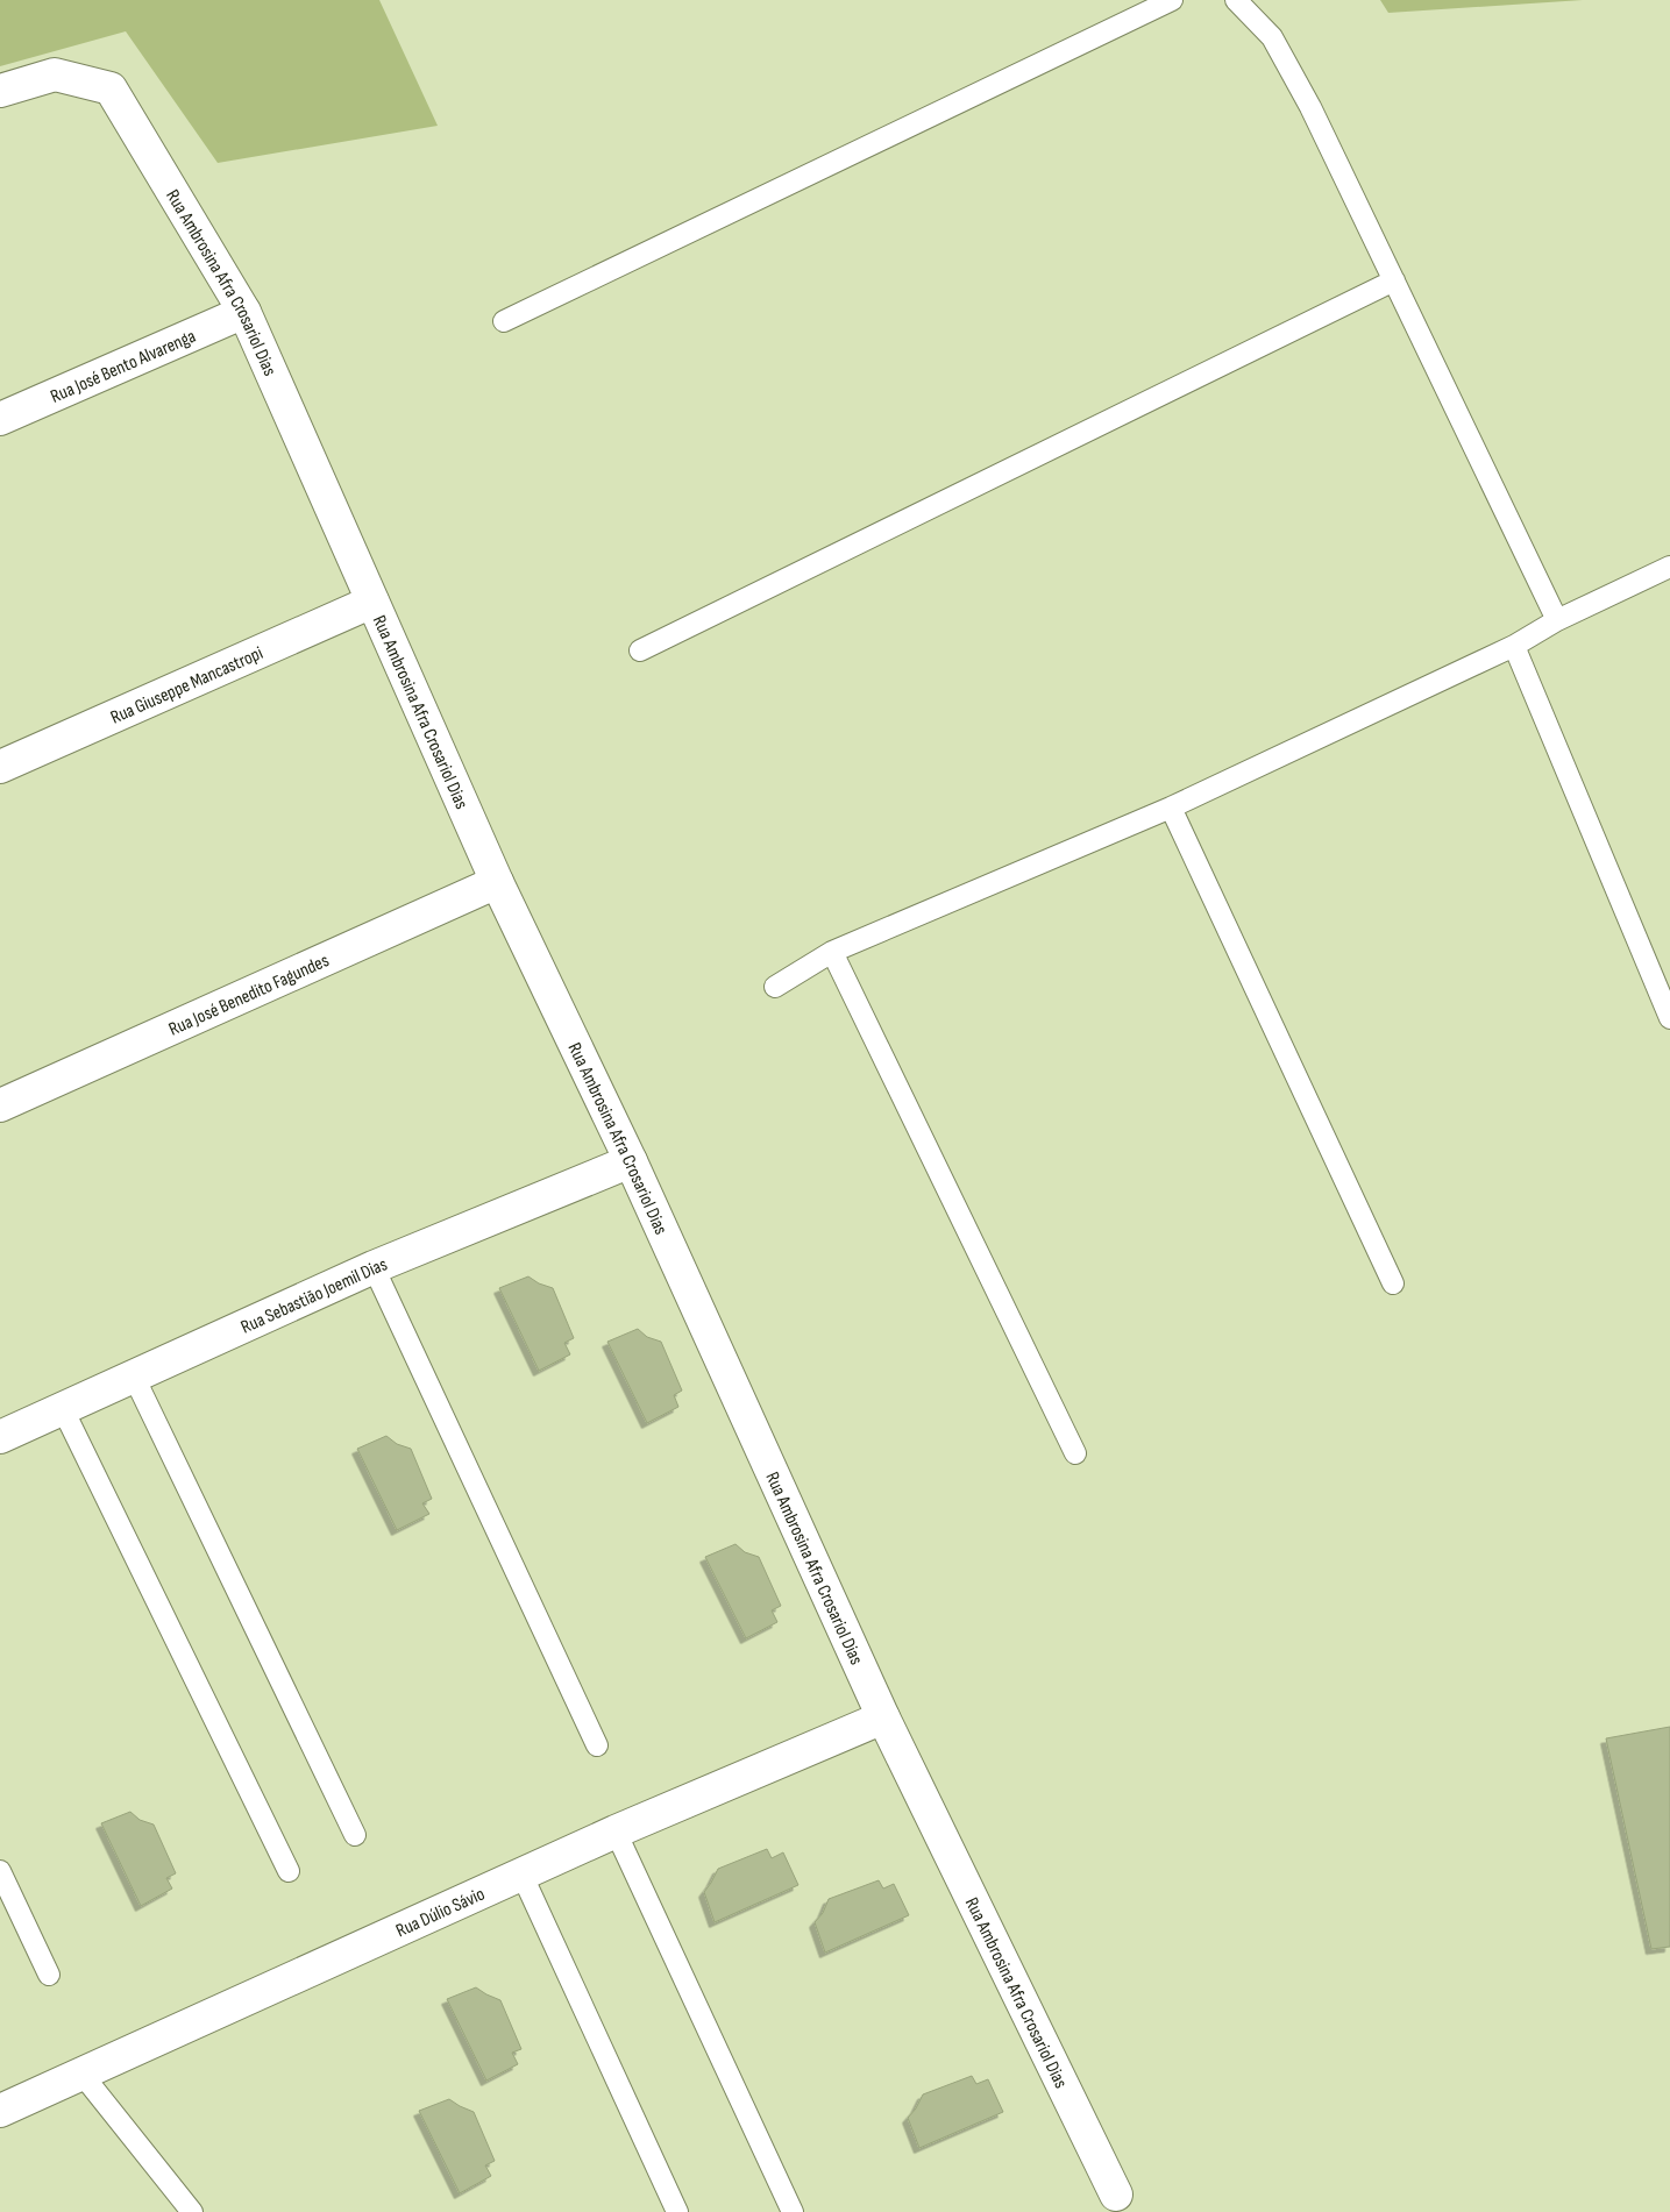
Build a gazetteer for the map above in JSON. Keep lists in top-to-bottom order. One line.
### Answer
{"streets":{"street":["Rua Ambrosina Afra Crosariol Dias","Rua José Bento Alvarenga","Rua Giuseppe Mancastropi","Rua José Benedito Fagundes","Rua Sebastião Joemil Dias","Rua Dúlio Sávio"]},"crossings":[["Rua Ambrosina Afra Crosariol Dias","Rua José Bento Alvarenga"],["Rua Ambrosina Afra Crosariol Dias","Rua Giuseppe Mancastropi"],["Rua Ambrosina Afra Crosariol Dias","Rua José Benedito Fagundes"],["Rua Ambrosina Afra Crosariol Dias","Rua Sebastião Joemil Dias"],["Rua Ambrosina Afra Crosariol Dias","Rua Dúlio Sávio"]]}
